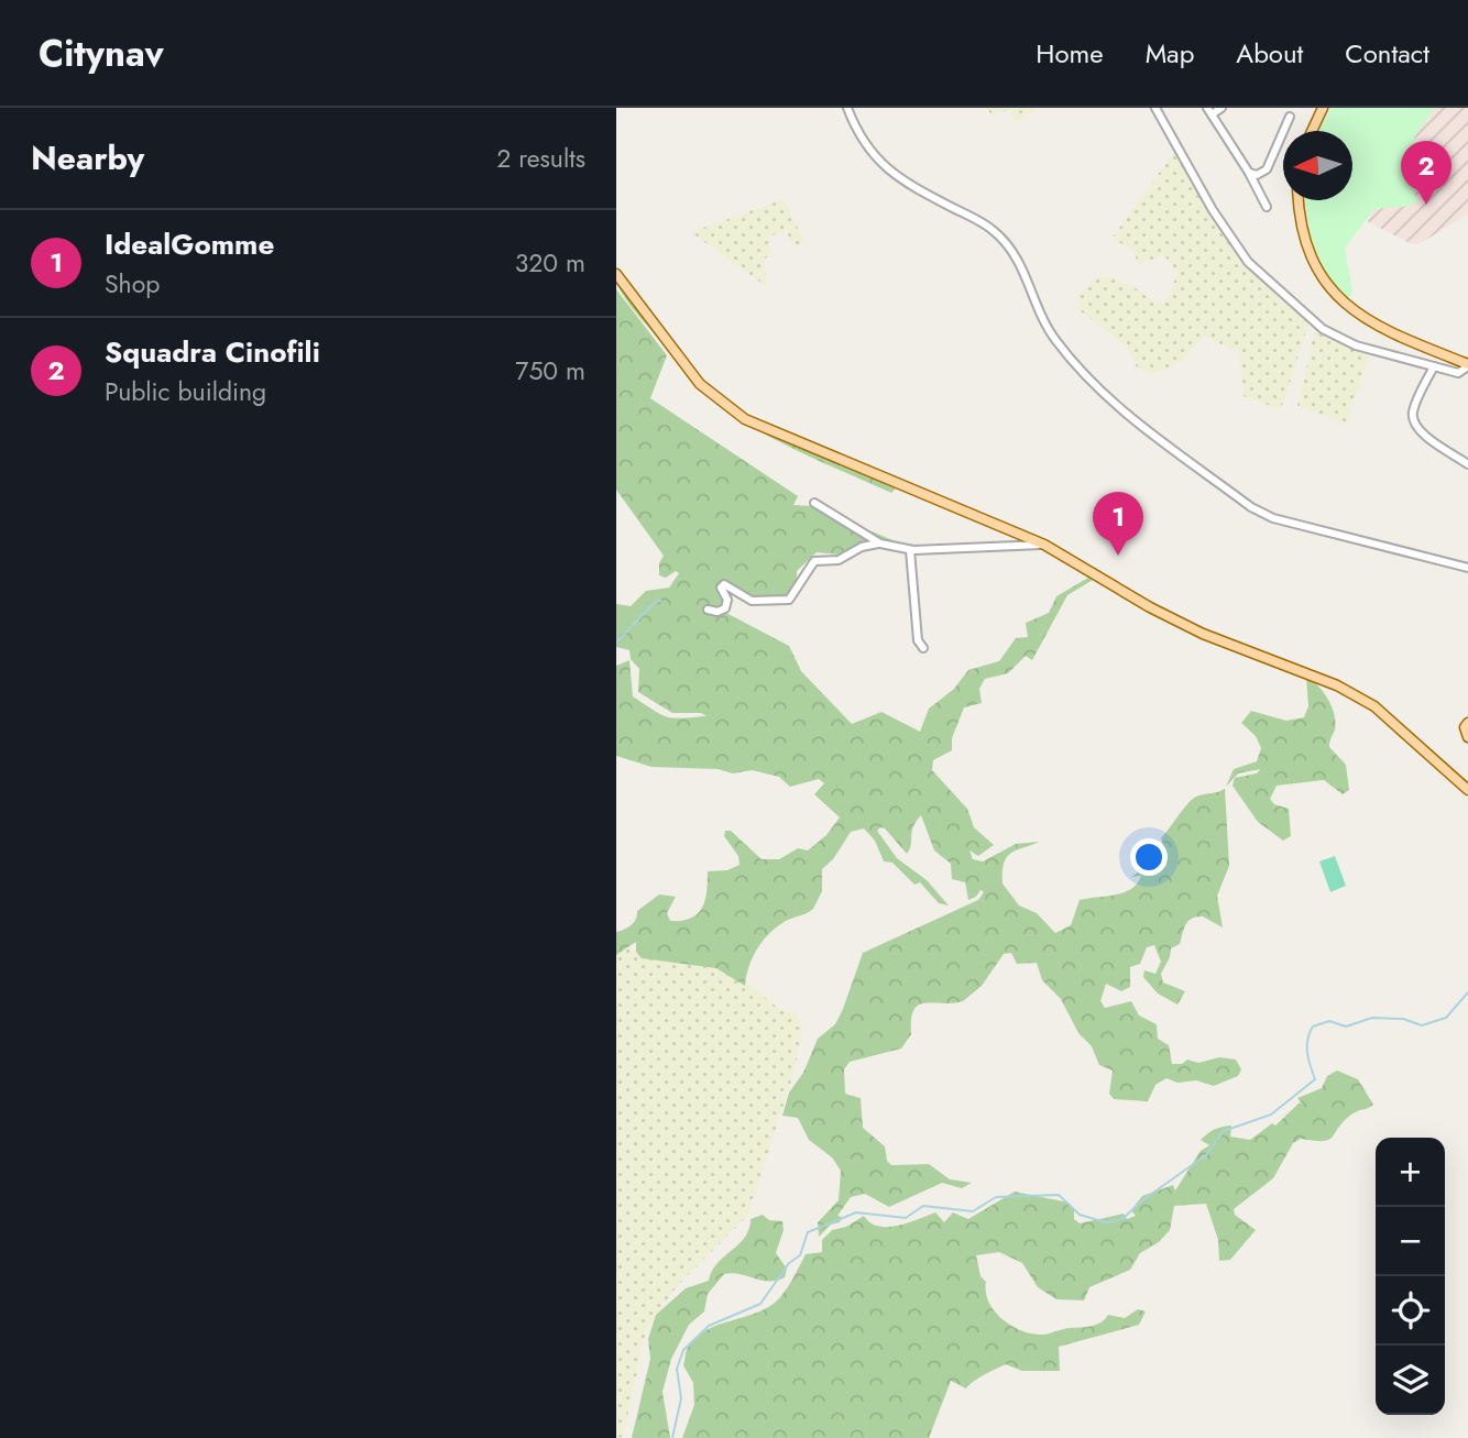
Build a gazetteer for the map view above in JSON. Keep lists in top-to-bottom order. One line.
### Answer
{"north":"left","page":{"header":"Citynav","nav":["Home","Map","About","Contact"],"heading":["Nearby","2 results"],"pins":["2","1"],"list":[{"mark":"1","name":"IdealGomme","note":"Shop","value":"320 m"},{"mark":"2","name":"Squadra Cinofili","note":"Public building","value":"750 m"}],"map_buttons":["+","−"]}}
